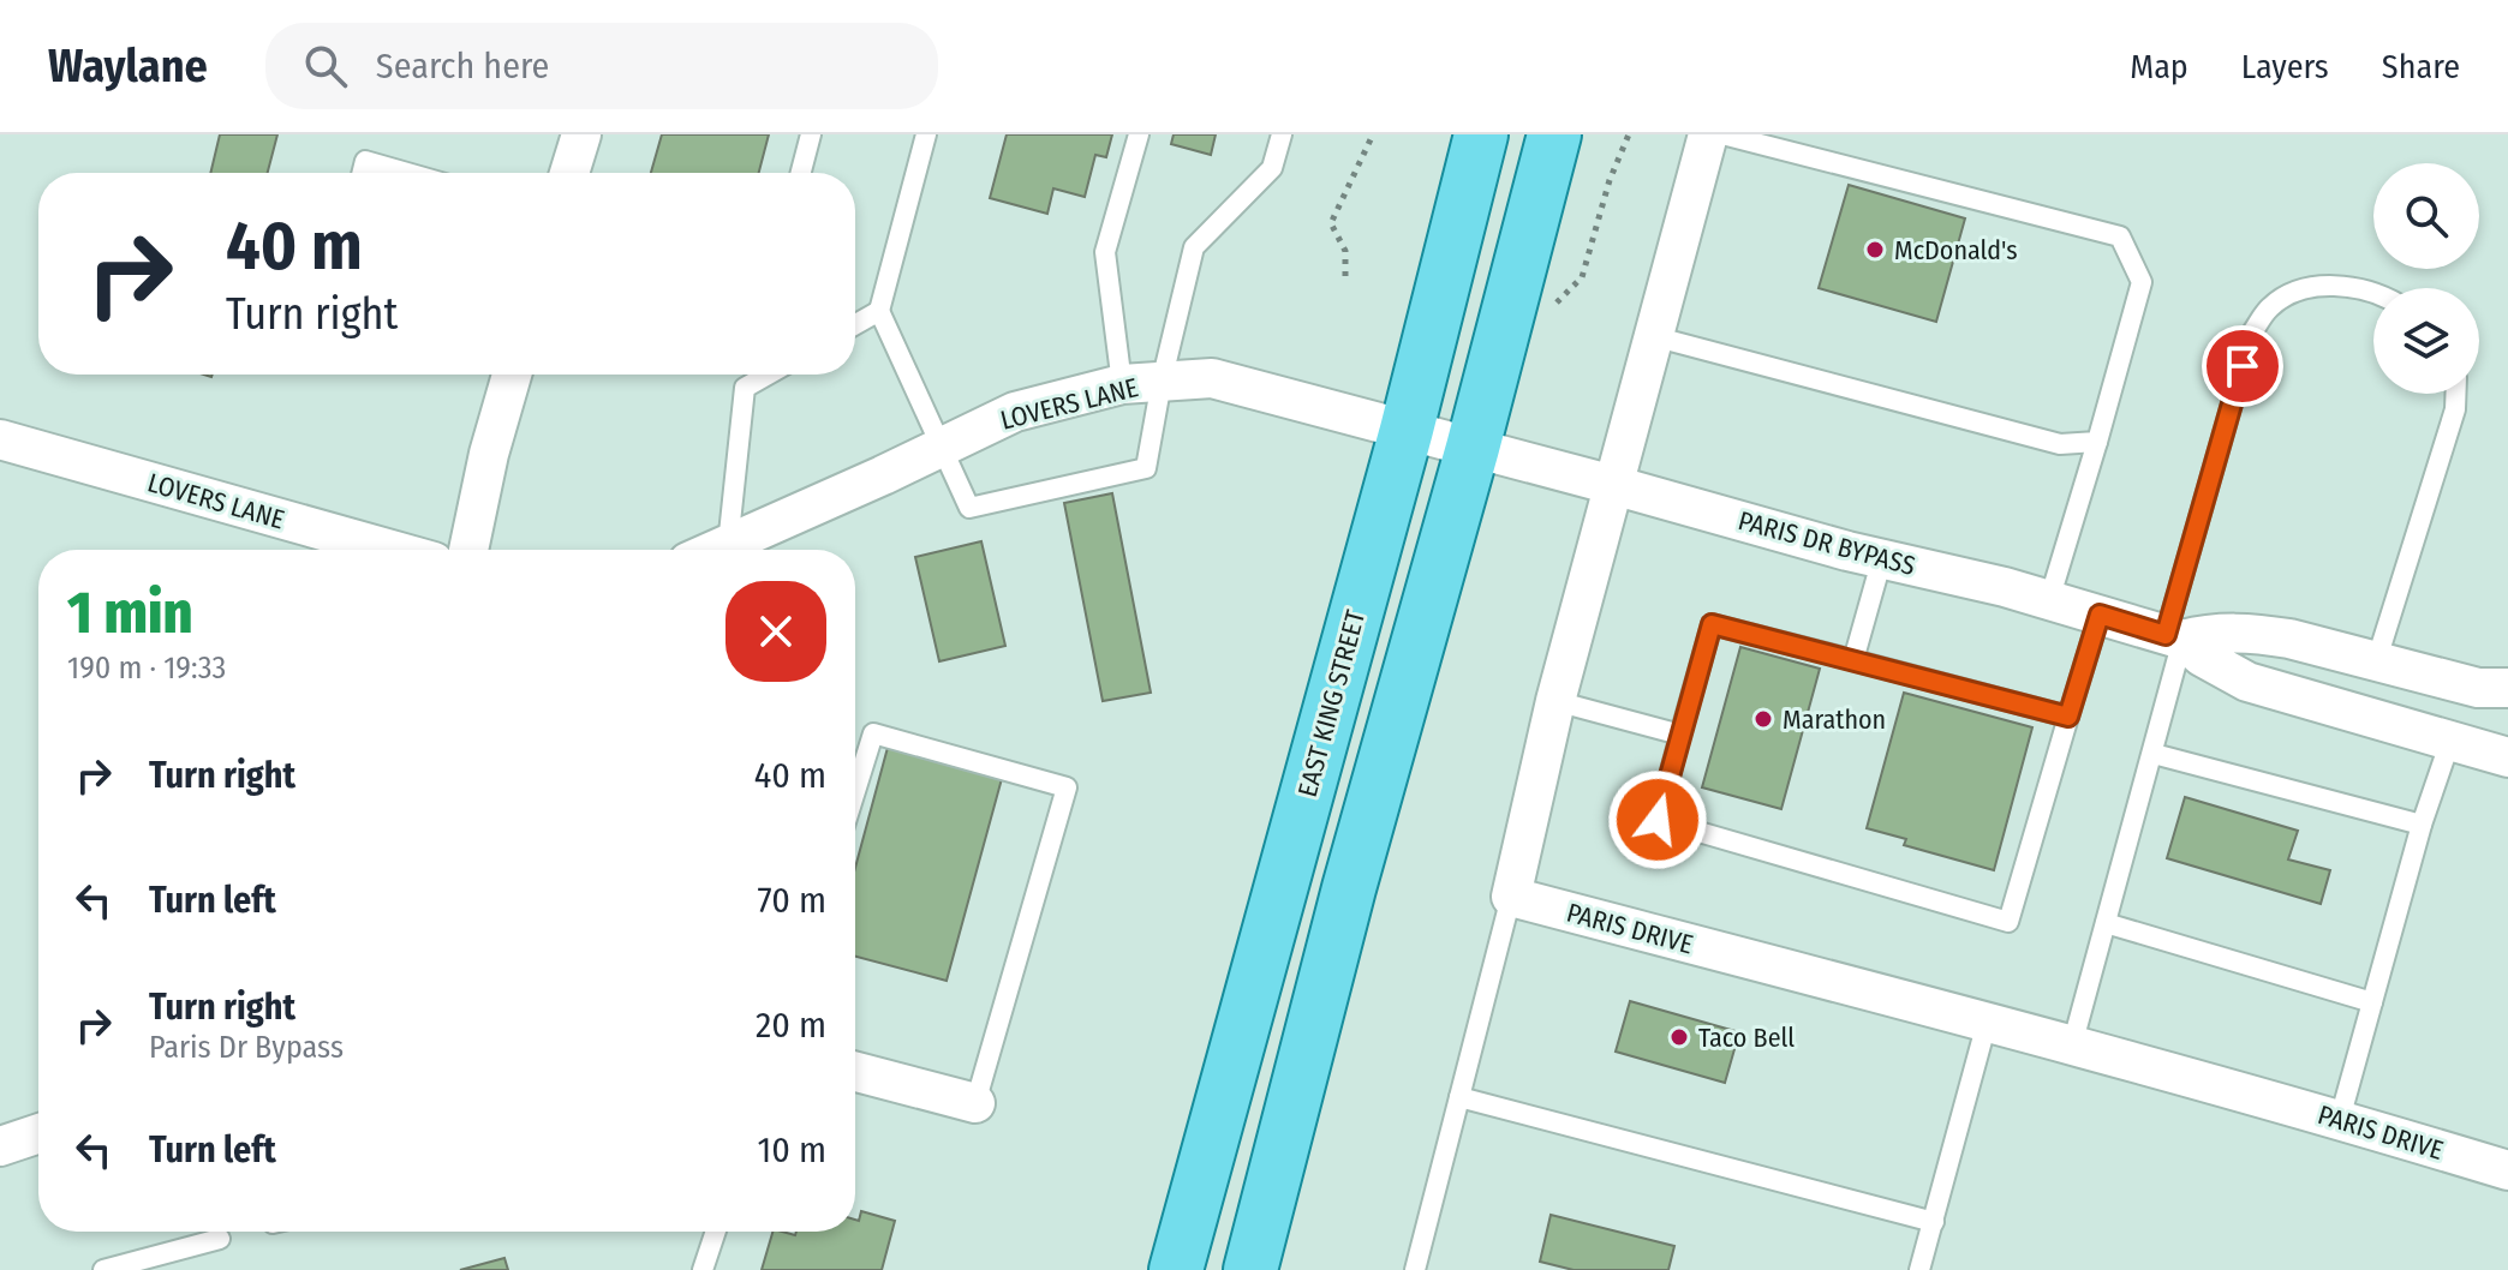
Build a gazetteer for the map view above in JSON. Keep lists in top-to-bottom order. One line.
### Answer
{"streets":{"main road":["EAST KING STREET"],"street":["LOVERS LANE","PARIS DR BYPASS","PARIS DRIVE"]},"crossings":[["LOVERS LANE","PARIS DR BYPASS"],["LOVERS LANE","EAST KING STREET"]],"places":["McDonald's","Marathon","Taco Bell"],"page":{"header":"Waylane","search":"Search here","nav":["Map","Layers","Share"],"turn":["40 m","Turn right"],"heading":["1 min","190 m · 19:33"],"list":[{"name":"Turn right","value":"40 m"},{"name":"Turn left","value":"70 m"},{"name":"Turn right","note":"Paris Dr Bypass","value":"20 m"},{"name":"Turn left","value":"10 m"}]}}
